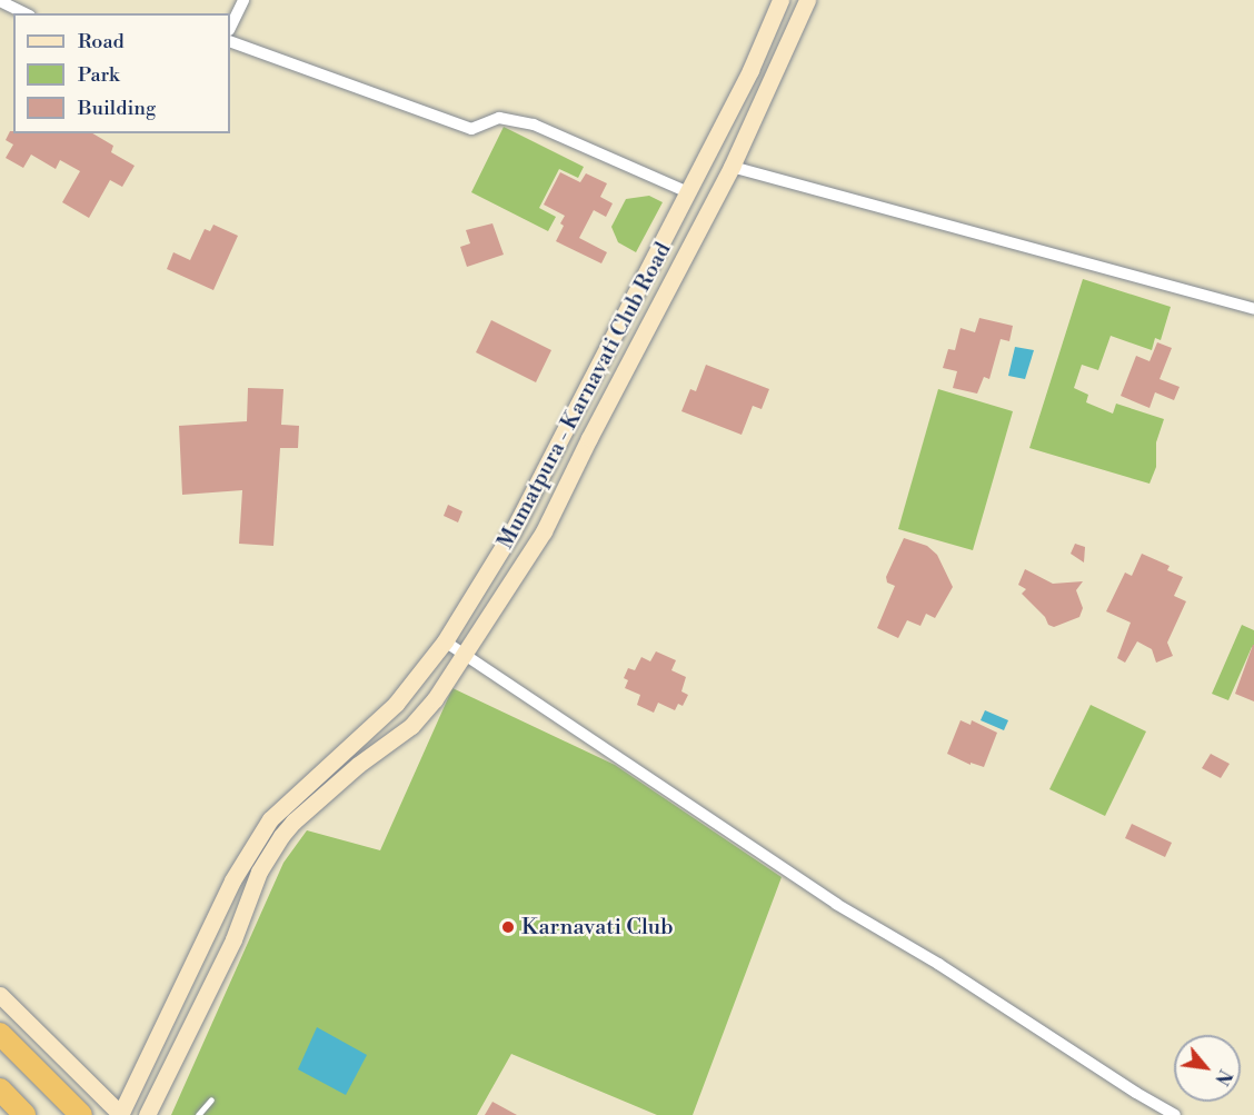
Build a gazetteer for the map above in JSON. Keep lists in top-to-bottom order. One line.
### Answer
{"streets":{"street":["Mumatpura - Karnavati Club Road"]},"places":["Karnavati Club"],"legend":["Road","Park","Building"],"north":"bottom right"}
